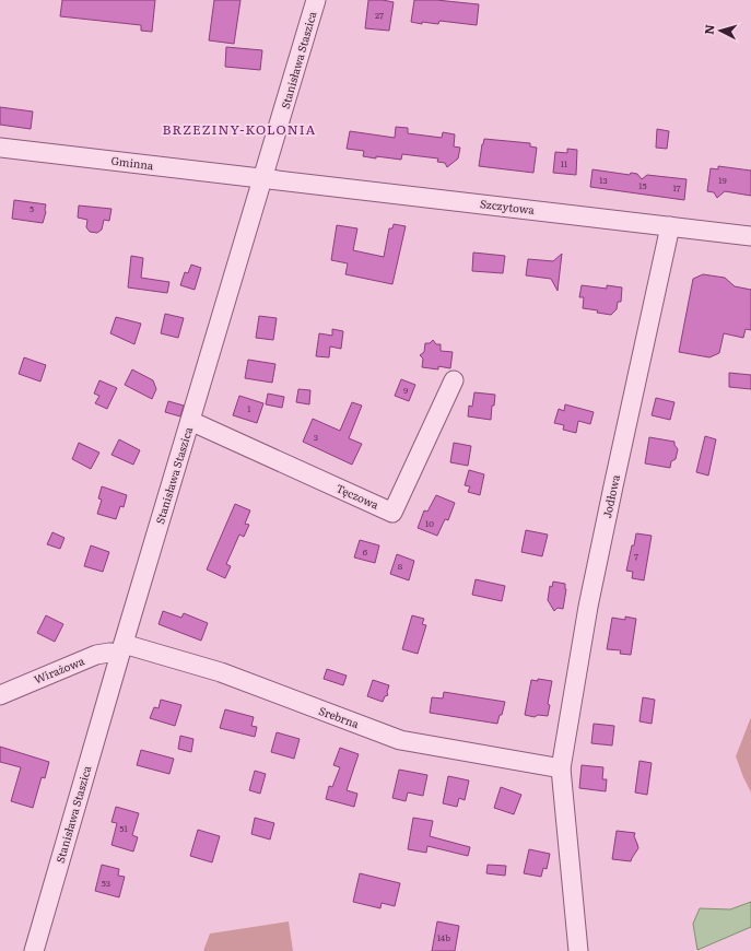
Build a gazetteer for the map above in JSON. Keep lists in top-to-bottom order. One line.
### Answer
{"streets":{"street":["Stanisława Staszica","Gminna","Szczytowa","Tęczowa","Jodłowa","Wirażowa","Srebrna"]},"crossings":[["Stanisława Staszica","Gminna"],["Stanisława Staszica","Szczytowa"],["Stanisława Staszica","Tęczowa"],["Stanisława Staszica","Wirażowa"],["Stanisława Staszica","Srebrna"],["Gminna","Szczytowa"],["Szczytowa","Jodłowa"],["Jodłowa","Srebrna"],["Wirażowa","Srebrna"]],"districts":["BRZEZINY-KOLONIA"],"house_numbers":["27","11","13","19","15","17","5","9","1","3","10","6","7","8","51","53","14b"],"north":"left"}
